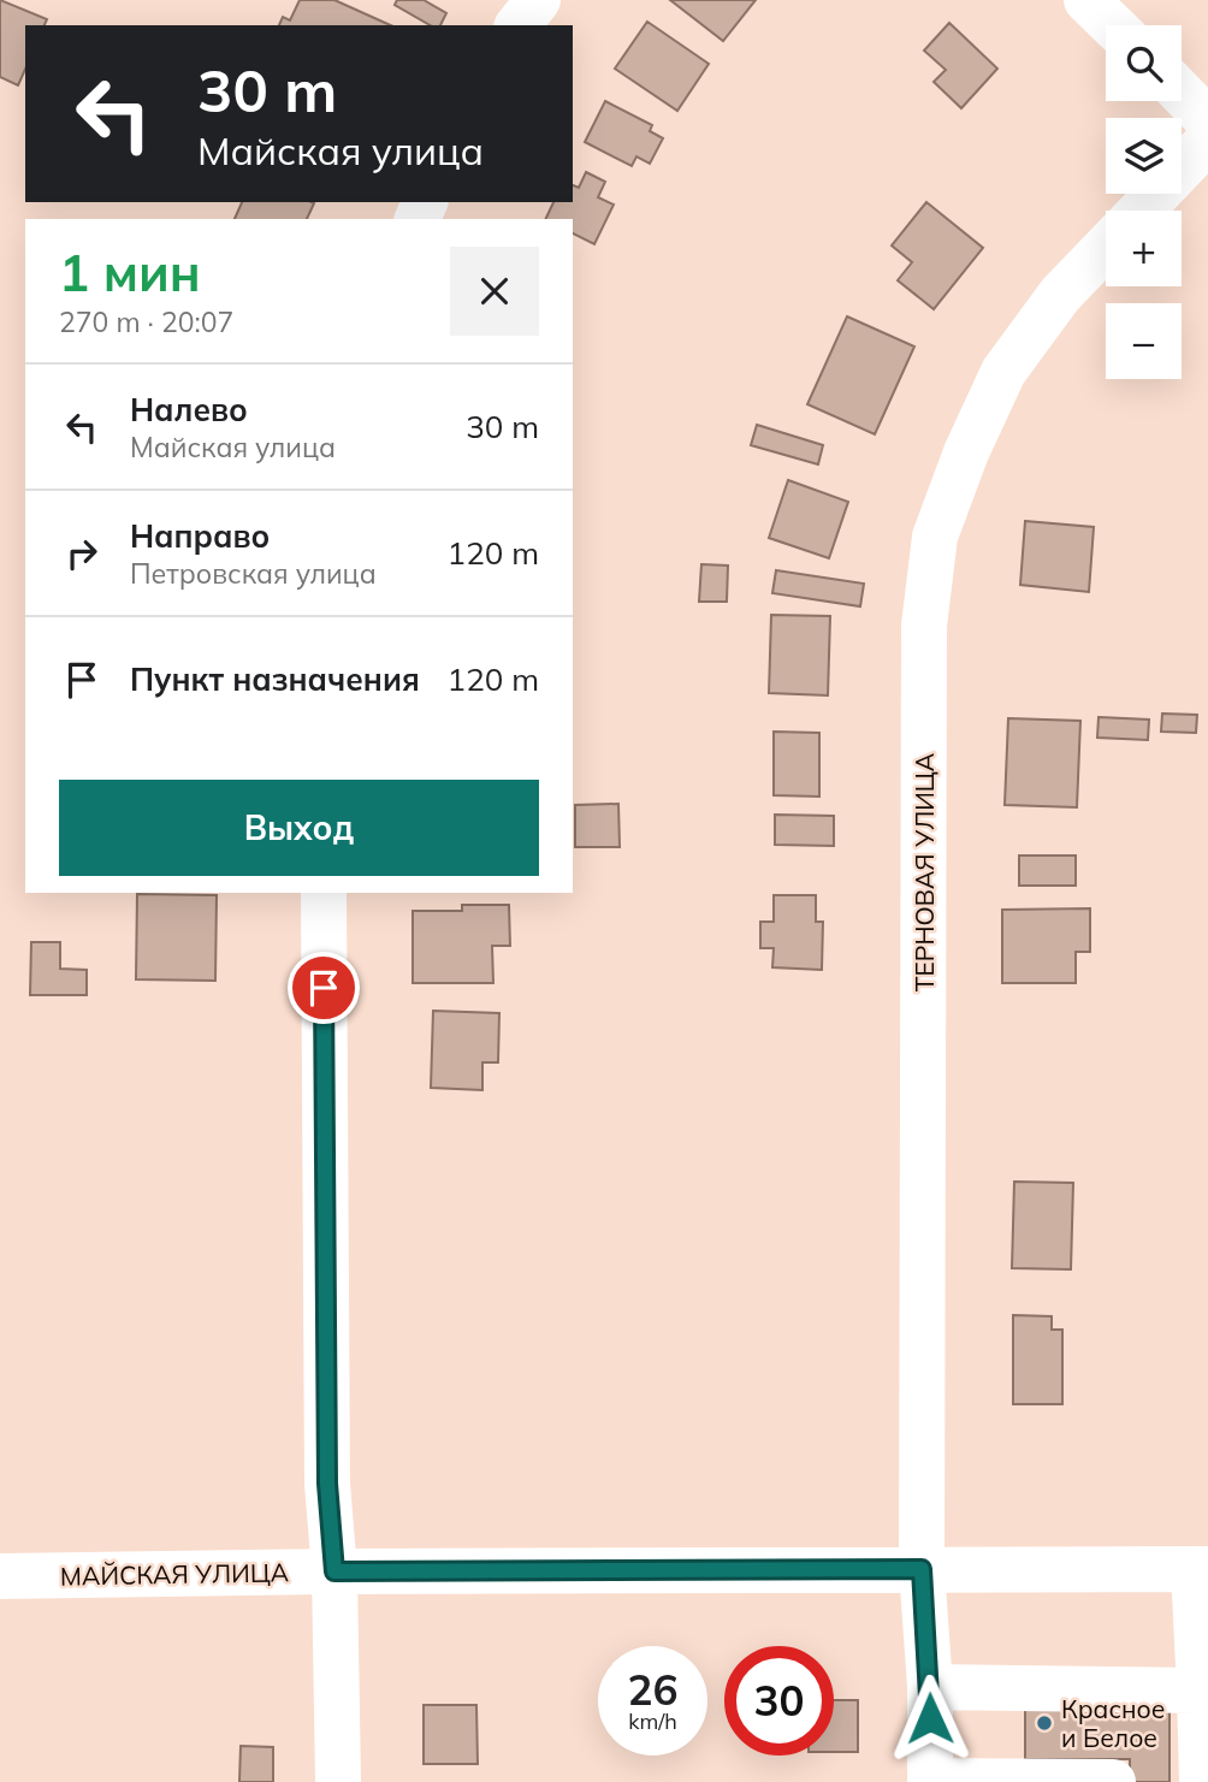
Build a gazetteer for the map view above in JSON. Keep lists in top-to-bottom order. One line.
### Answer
{"streets":{"street":["ТЕРНОВАЯ УЛИЦА","МАЙСКАЯ УЛИЦА"]},"crossings":[["ТЕРНОВАЯ УЛИЦА","МАЙСКАЯ УЛИЦА"]],"places":["Красное и Белое"],"page":{"map_buttons":["+","−"],"turn":["30 m","Майская улица"],"heading":["1 мин","270 m · 20:07"],"list":[{"name":"Налево","note":"Майская улица","value":"30 m"},{"name":"Направо","note":"Петровская улица","value":"120 m"},{"name":"Пункт назначения","value":"120 m"}],"buttons":"Выход","speed":"26 km/h","limit":"30"}}
